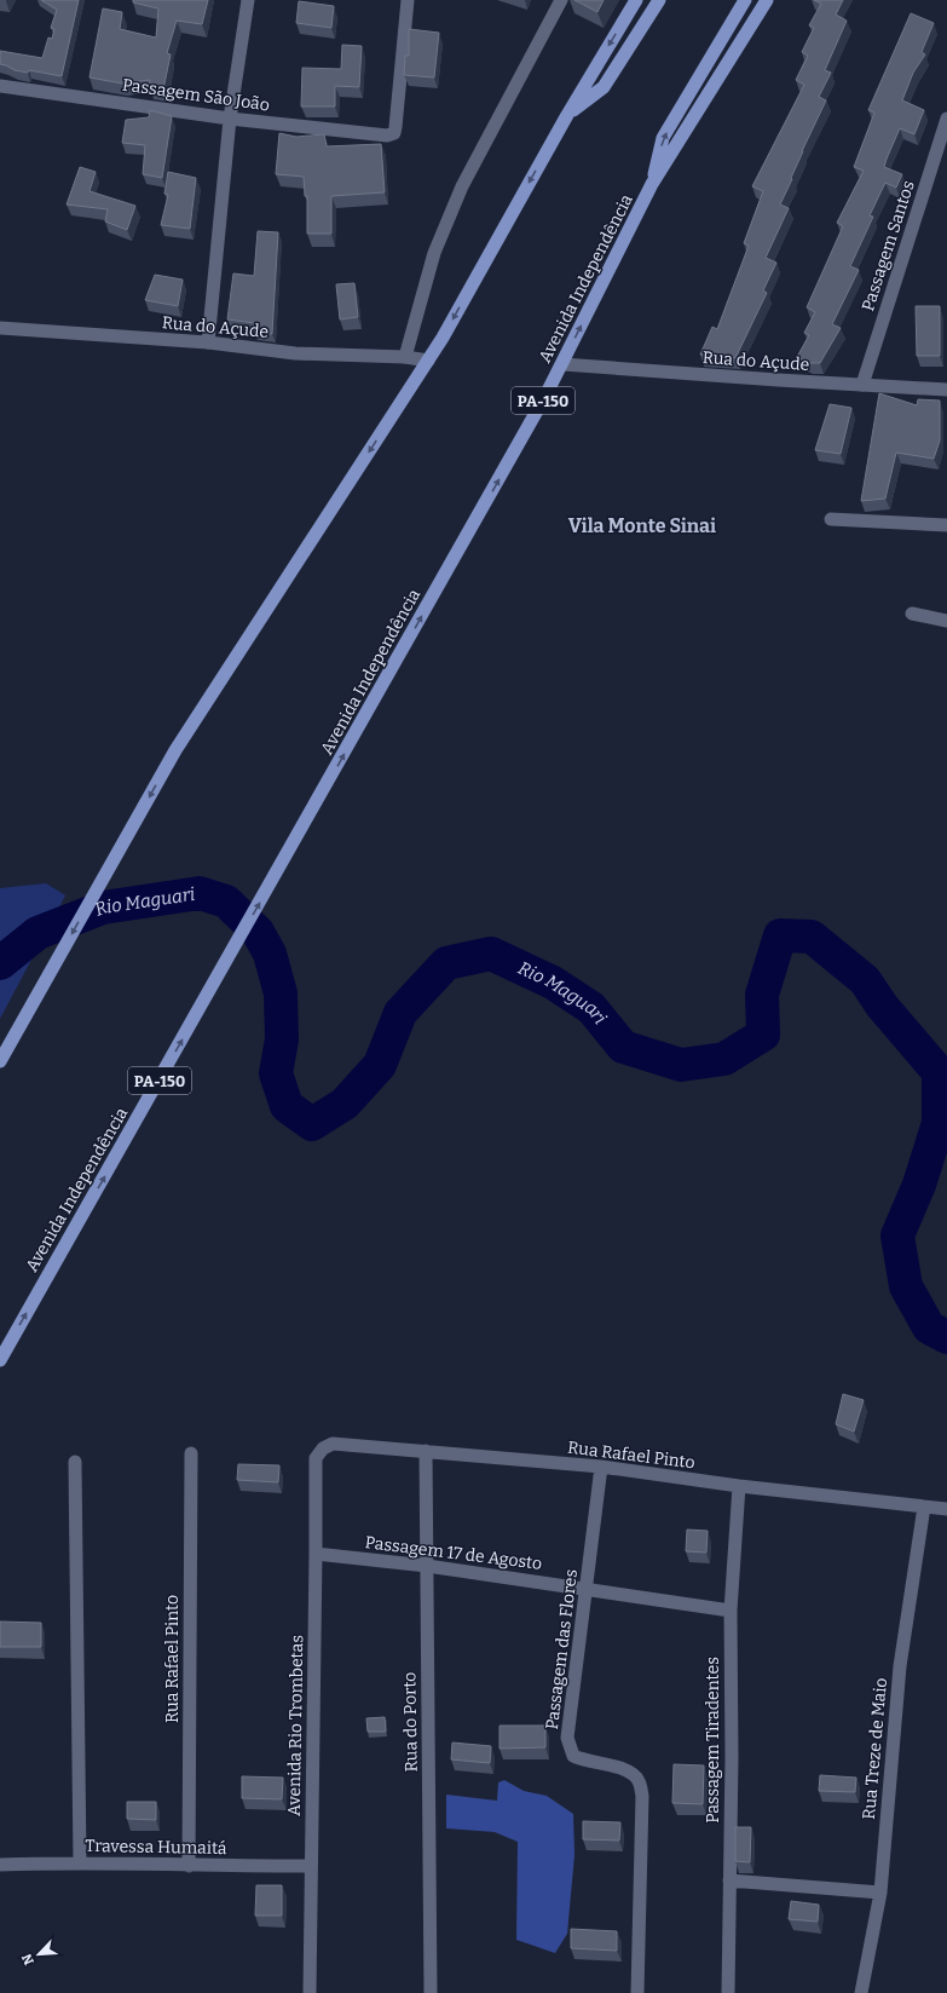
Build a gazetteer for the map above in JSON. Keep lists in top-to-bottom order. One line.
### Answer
{"streets":{"main road":["Avenida Independência","PA-150"],"street":["Passagem São João","Passagem Santos","Rua do Açude","Rua Rafael Pinto","Passagem 17 de Agosto","Passagem das Flores","Rua do Porto","Avenida Rio Trombetas","Passagem Tiradentes","Rua Treze de Maio","Travessa Humaitá"]},"crossings":[["Passagem Santos","Rua do Açude"],["Avenida Independência","Rua do Açude"],["Rua Rafael Pinto","Passagem das Flores"],["Rua Rafael Pinto","Rua do Porto"],["Rua Rafael Pinto","Avenida Rio Trombetas"],["Rua Rafael Pinto","Passagem Tiradentes"],["Rua Rafael Pinto","Rua Treze de Maio"],["Rua Rafael Pinto","Travessa Humaitá"],["Passagem 17 de Agosto","Passagem das Flores"],["Passagem 17 de Agosto","Rua do Porto"],["Passagem 17 de Agosto","Avenida Rio Trombetas"],["Passagem 17 de Agosto","Passagem Tiradentes"],["Avenida Rio Trombetas","Travessa Humaitá"]],"one_way":["Avenida Independência"],"districts":["Vila Monte Sinai"],"water":["Rio Maguari"],"north":"bottom left"}
